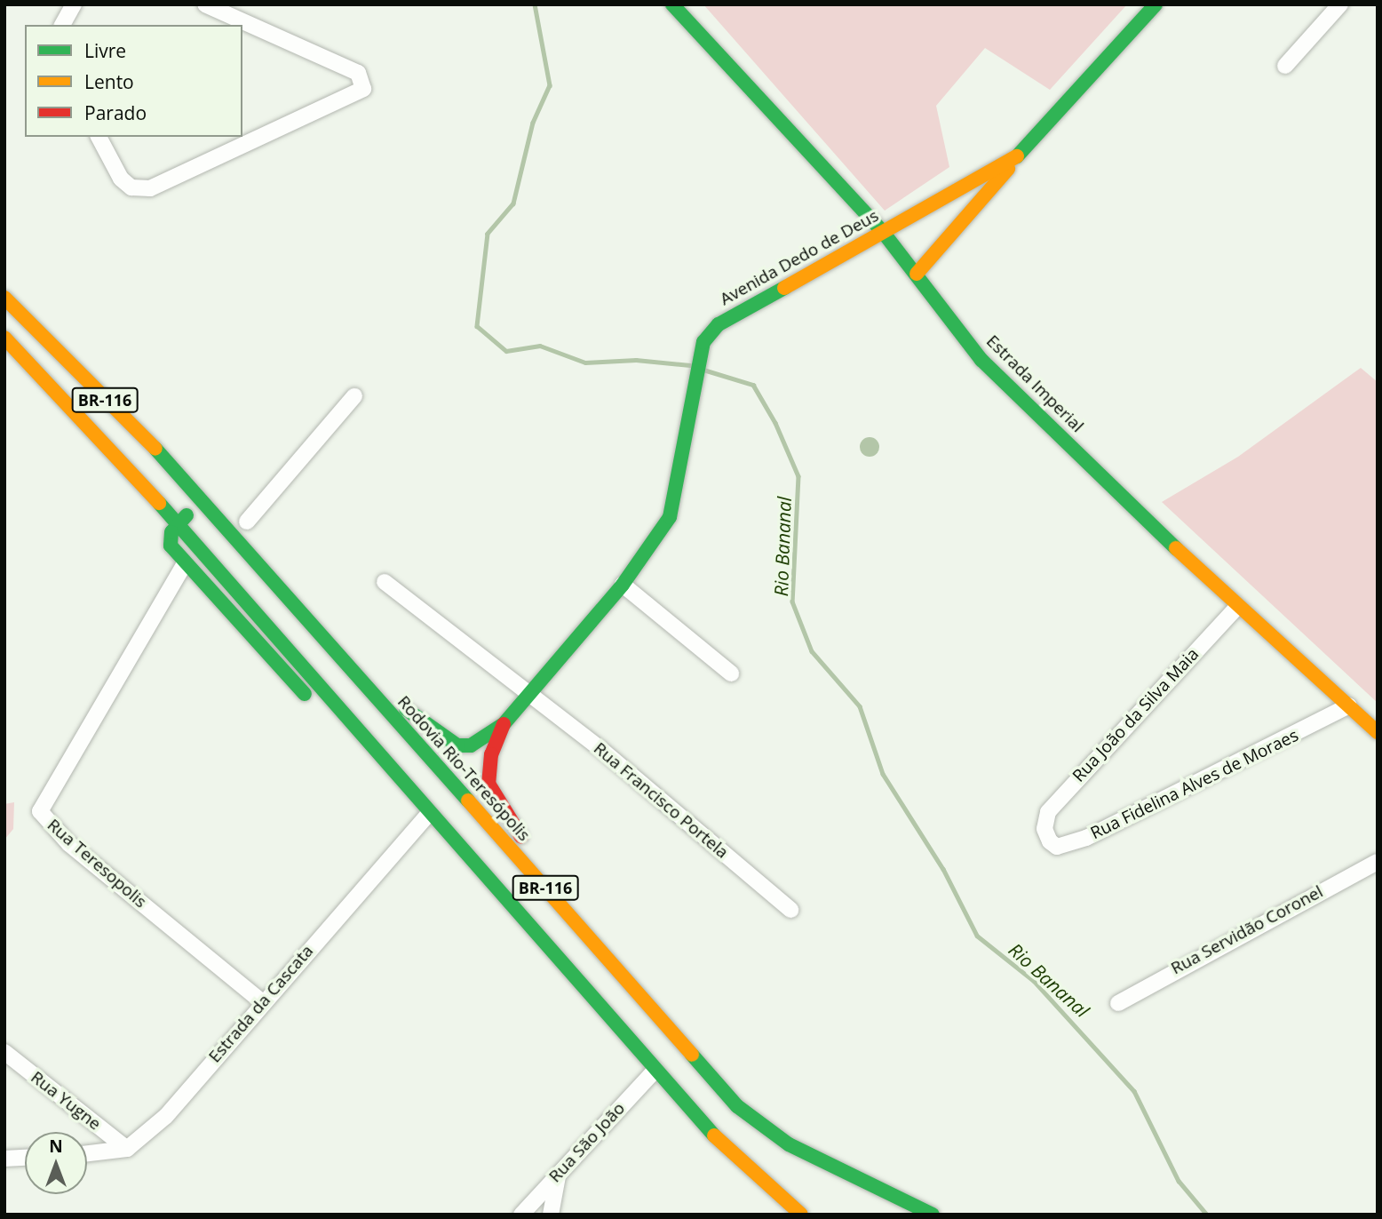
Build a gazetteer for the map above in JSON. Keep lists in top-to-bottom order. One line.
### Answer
{"streets":{"main road":["Avenida Dedo de Deus","Estrada Imperial","BR-116","Rodovia Rio-Teresópolis"],"street":["Rua João da Silva Maia","Rua Fidelina Alves de Moraes","Rua Francisco Portela","Rua Teresopolis","Rua Servidão Coronel","Estrada da Cascata","Rua Yugne","Rua São João"]},"crossings":[["Avenida Dedo de Deus","Estrada Imperial"],["Avenida Dedo de Deus","Rua Francisco Portela"],["Estrada Imperial","Rua João da Silva Maia"],["Estrada Imperial","Rua Fidelina Alves de Moraes"],["BR-116","Estrada da Cascata"],["BR-116","Rua São João"],["Rua João da Silva Maia","Rua Fidelina Alves de Moraes"],["Rua Teresopolis","Estrada da Cascata"],["Estrada da Cascata","Rua Yugne"]],"water":["Rio Bananal"],"legend":["Livre","Lento","Parado"],"north":"top"}
